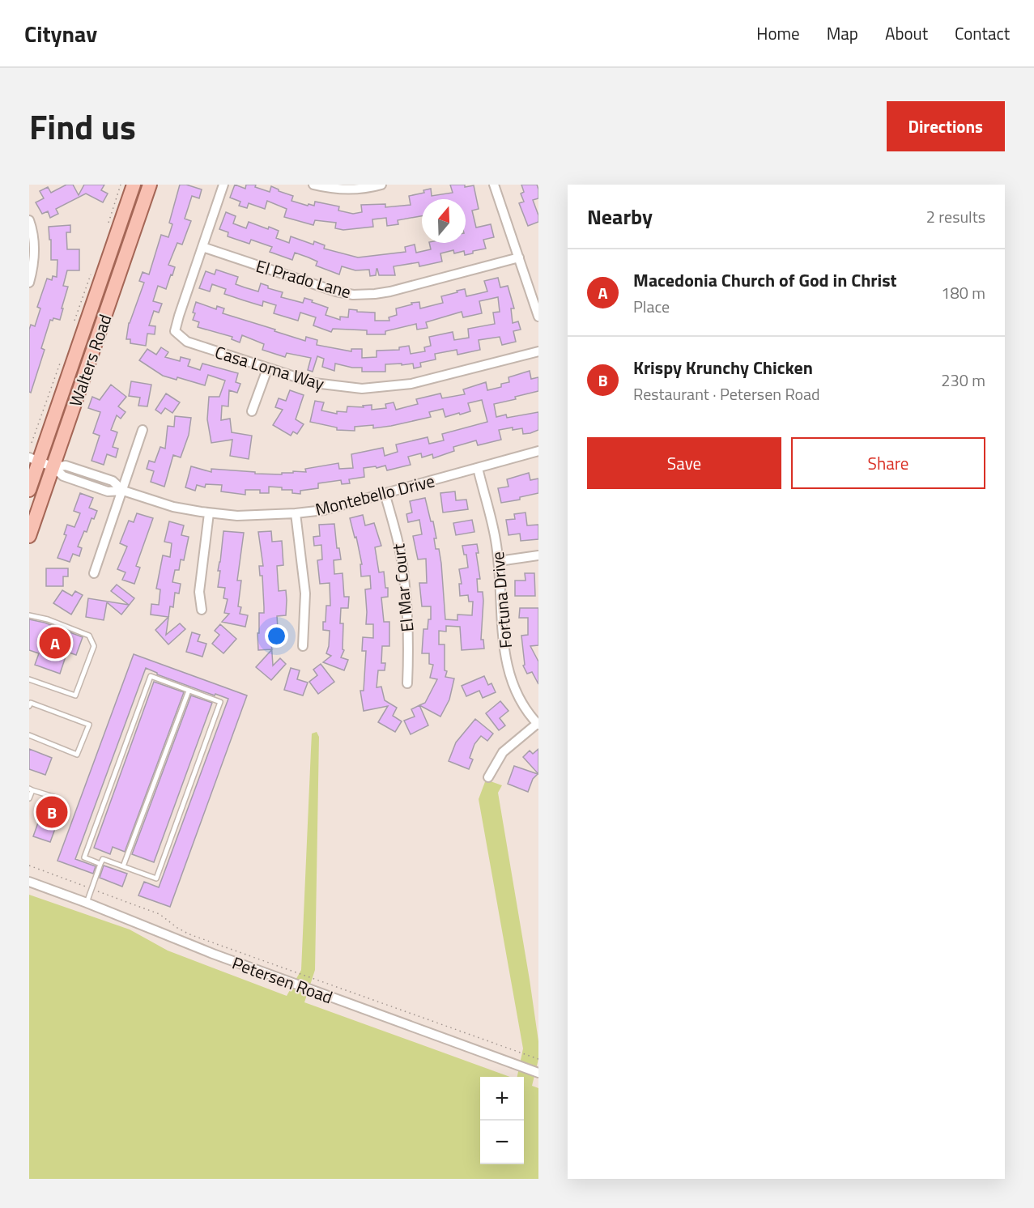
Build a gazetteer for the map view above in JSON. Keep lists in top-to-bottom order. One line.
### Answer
{"streets":{"main road":["Walters Road"],"street":["El Prado Lane","Casa Loma Way","Montebello Drive","El Mar Court","Fortuna Drive","Petersen Road"]},"crossings":[["El Prado Lane","Casa Loma Way"],["Walters Road","Montebello Drive"],["Montebello Drive","El Mar Court"],["Montebello Drive","Fortuna Drive"]],"north":"top","page":{"header":"Citynav","nav":["Home","Map","About","Contact"],"title":"Find us","buttons":["Directions",["Save","Share"]],"heading":["Nearby","2 results"],"list":[{"mark":"A","name":"Macedonia Church of God in Christ","note":"Place","value":"180 m"},{"mark":"B","name":"Krispy Krunchy Chicken","note":"Restaurant · Petersen Road","value":"230 m"}],"pins":["A","B"],"map_buttons":["+","−"]}}
